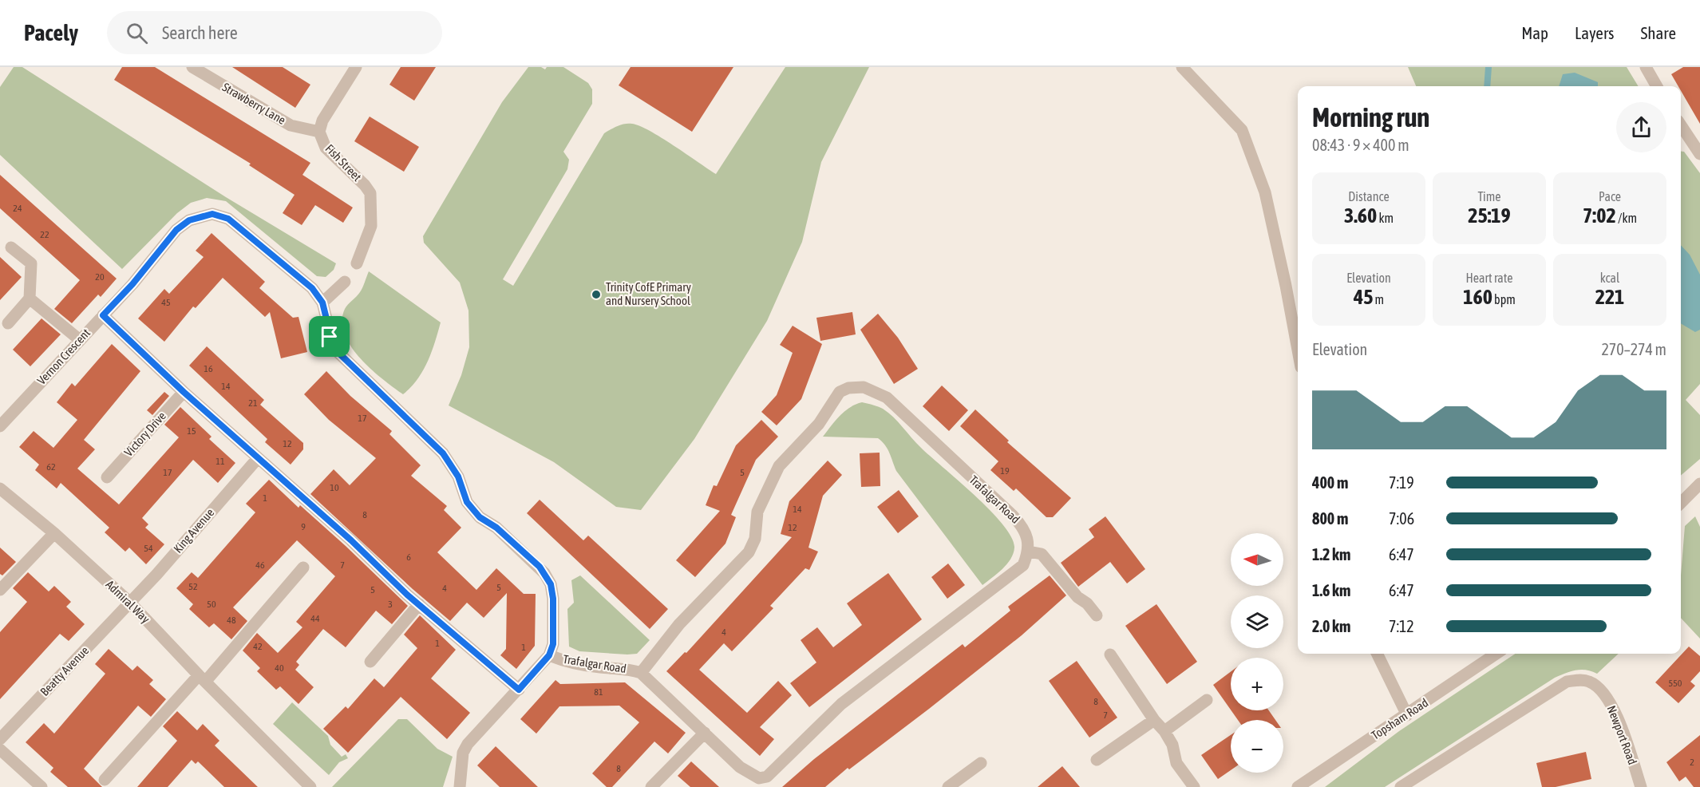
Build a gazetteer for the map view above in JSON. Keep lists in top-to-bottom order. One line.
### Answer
{"streets":{"street":["Strawberry Lane","Fish Street","Vernon Crescent","Victory Drive","Trafalgar Road","King Avenue","Admiral Way","Beatty Avenue","Topsham Road","Newport Road"]},"crossings":[["Strawberry Lane","Fish Street"],["Vernon Crescent","Trafalgar Road"],["King Avenue","Admiral Way"],["King Avenue","Beatty Avenue"],["Admiral Way","Beatty Avenue"]],"places":["Trinity CofE Primary and Nursery School"],"house_numbers":["24","22","20","45","16","14","21","17","15","12","11","62","19","17","5","10","1","14","8","9","12","54","6","46","7","52","5","4","5","50","3","44","48","4","1","42","1","40","550","81","8","7","2","8"],"north":"left","page":{"header":"Pacely","search":"Search here","nav":["Map","Layers","Share"],"heading":["Morning run","08:43 · 9 × 400 m"],"stats":[["Distance","3.60 km"],["Time","25:19"],["Pace","7:02 /km"],["Elevation","45 m"],["Heart rate","160 bpm"],["kcal","221"]],"chart":["Elevation","270–274 m"],"list":[{"name":"400 m","note":"7:19"},{"name":"800 m","note":"7:06"},{"name":"1.2 km","note":"6:47"},{"name":"1.6 km","note":"6:47"},{"name":"2.0 km","note":"7:12"}],"map_buttons":["+","−"]}}
